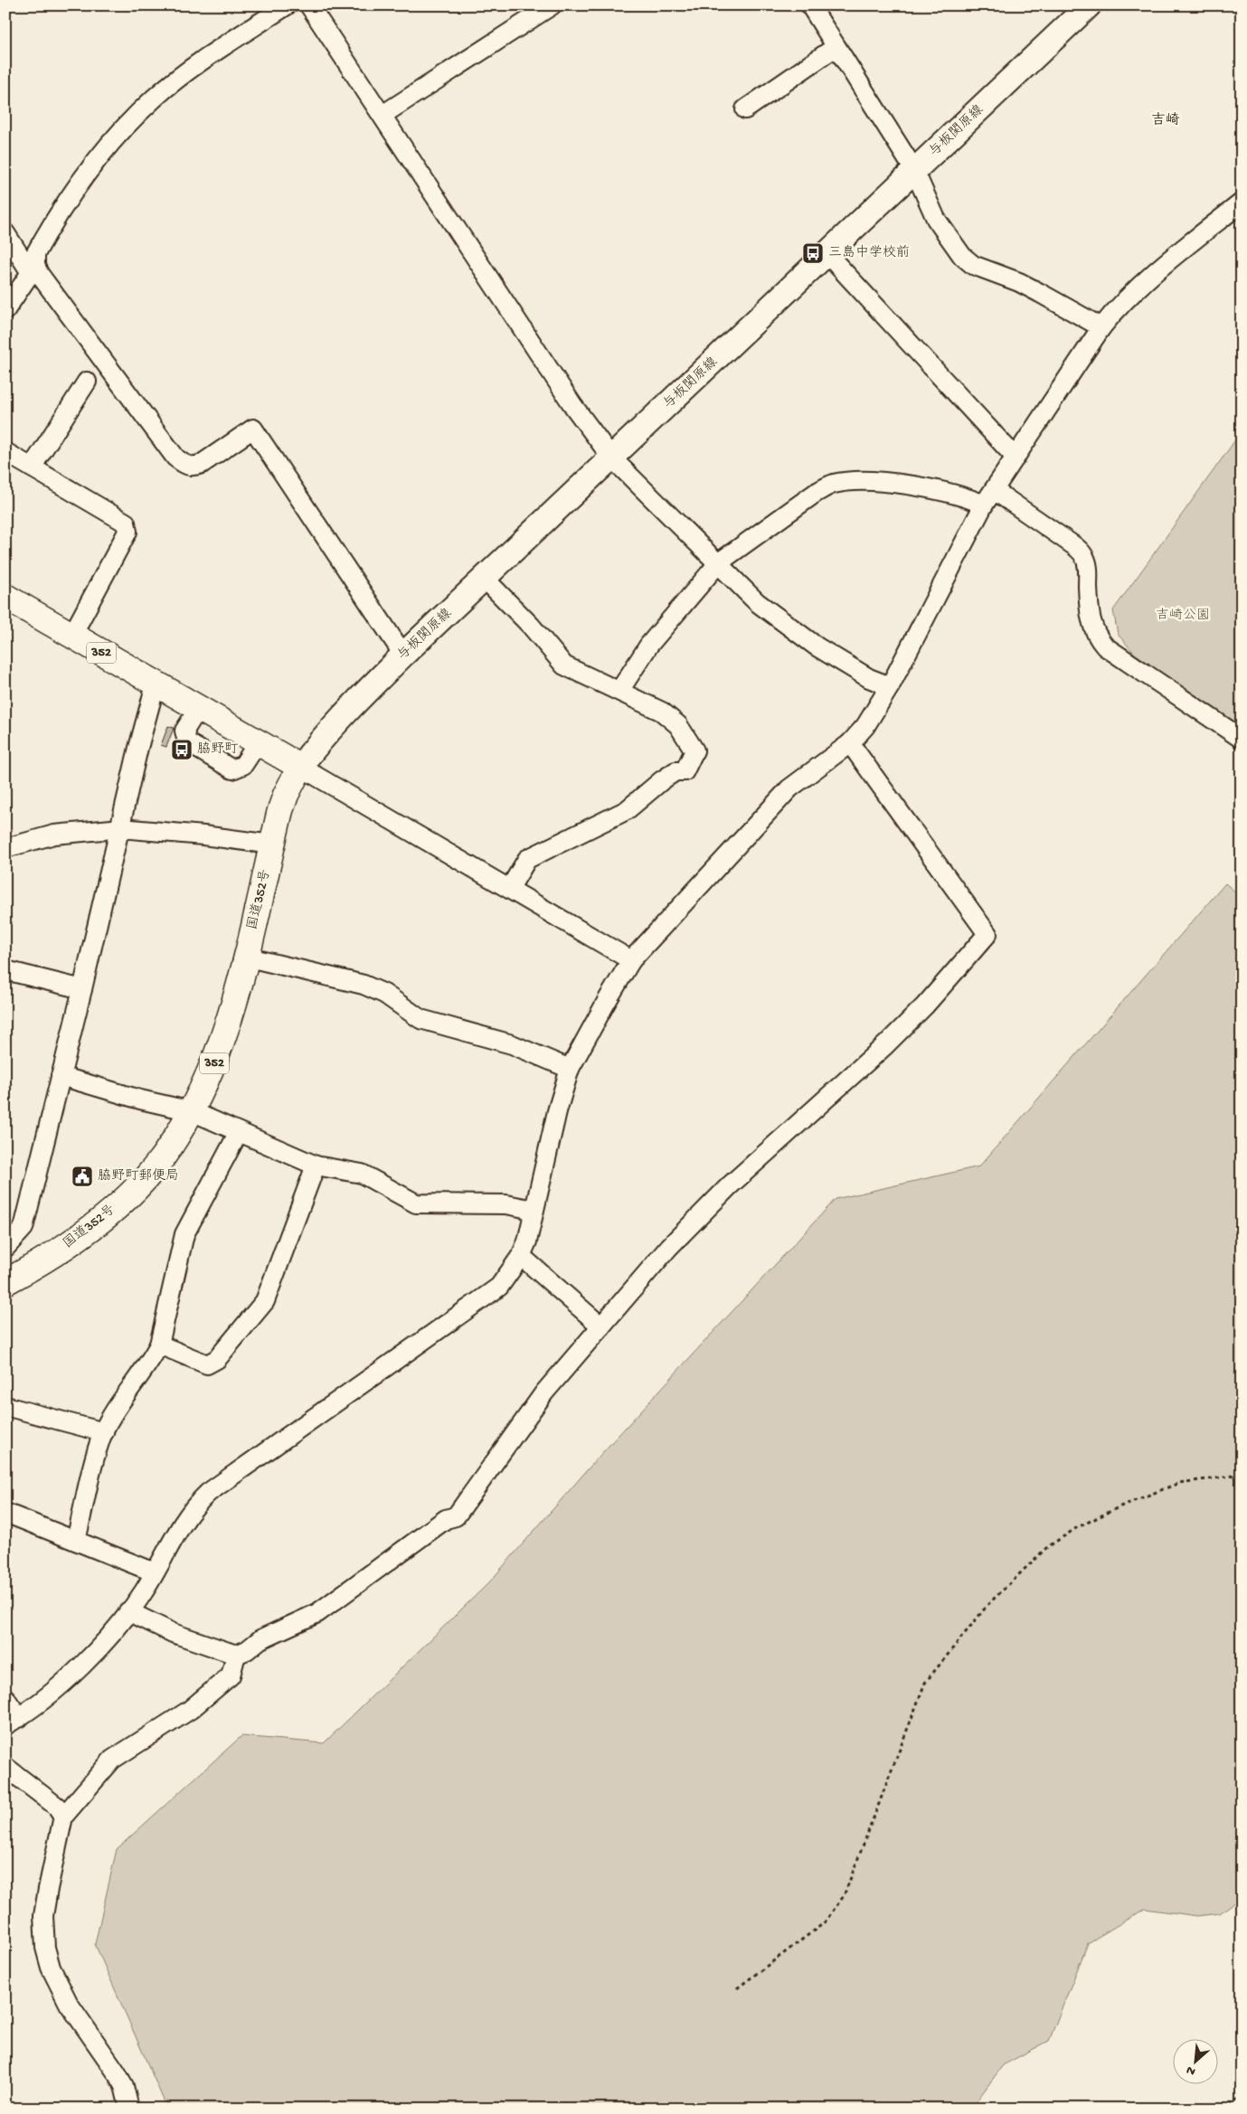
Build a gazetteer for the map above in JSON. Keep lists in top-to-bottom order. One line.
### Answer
{"streets":{"highway":["352","国道352号"],"main road":["与板関原線"]},"crossings":[["与板関原線","352"],["与板関原線","国道352号"],["352","国道352号"]],"districts":["吉崎"],"parks":["吉崎公園"],"places":{"bus stop":["三島中学校前","脇野町"],"public building":["脇野町郵便局"]},"north":"bottom left"}
